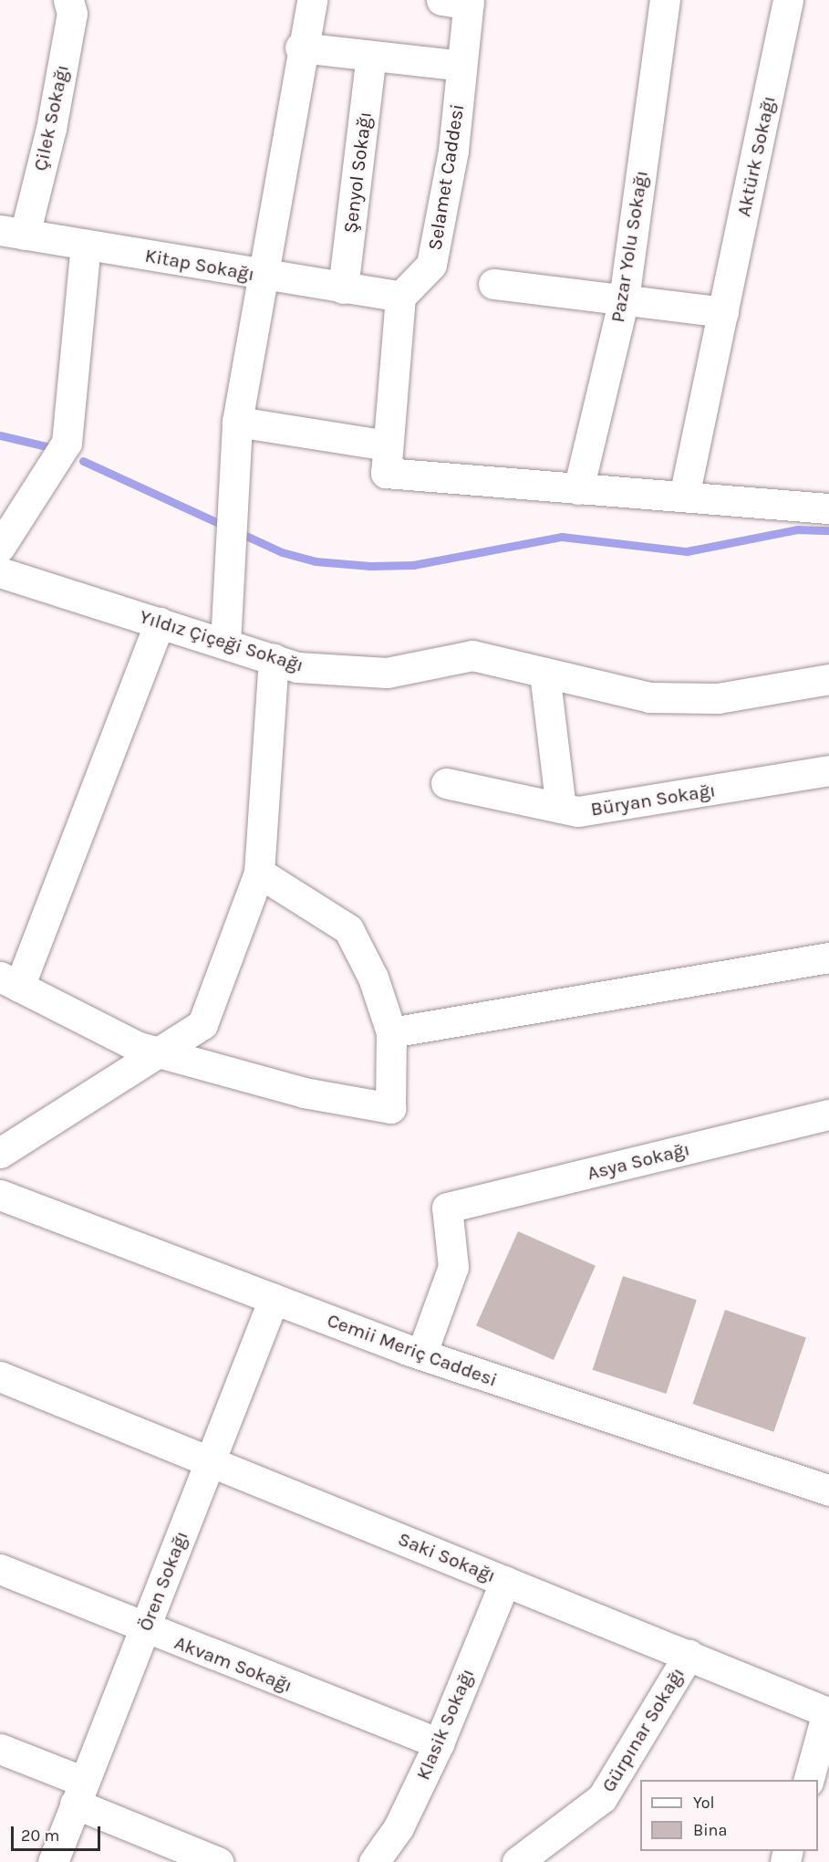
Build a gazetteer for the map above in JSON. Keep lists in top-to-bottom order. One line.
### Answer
{"streets":{"street":["Çilek Sokağı","Aktürk Sokağı","Şenyol Sokağı","Selamet Caddesi","Pazar Yolu Sokağı","Kitap Sokağı","Yıldız Çiçeği Sokağı","Büryan Sokağı","Asya Sokağı","Cemii Meriç Caddesi","Saki Sokağı","Ören Sokağı","Akvam Sokağı","Klasik Sokağı","Gürpınar Sokağı"]},"crossings":[["Çilek Sokağı","Kitap Sokağı"],["Şenyol Sokağı","Kitap Sokağı"],["Selamet Caddesi","Kitap Sokağı"],["Asya Sokağı","Cemii Meriç Caddesi"],["Cemii Meriç Caddesi","Ören Sokağı"],["Saki Sokağı","Ören Sokağı"],["Saki Sokağı","Klasik Sokağı"],["Saki Sokağı","Gürpınar Sokağı"],["Ören Sokağı","Akvam Sokağı"],["Akvam Sokağı","Klasik Sokağı"]],"legend":["Yol","Bina"],"scale_bar":"20 m"}
